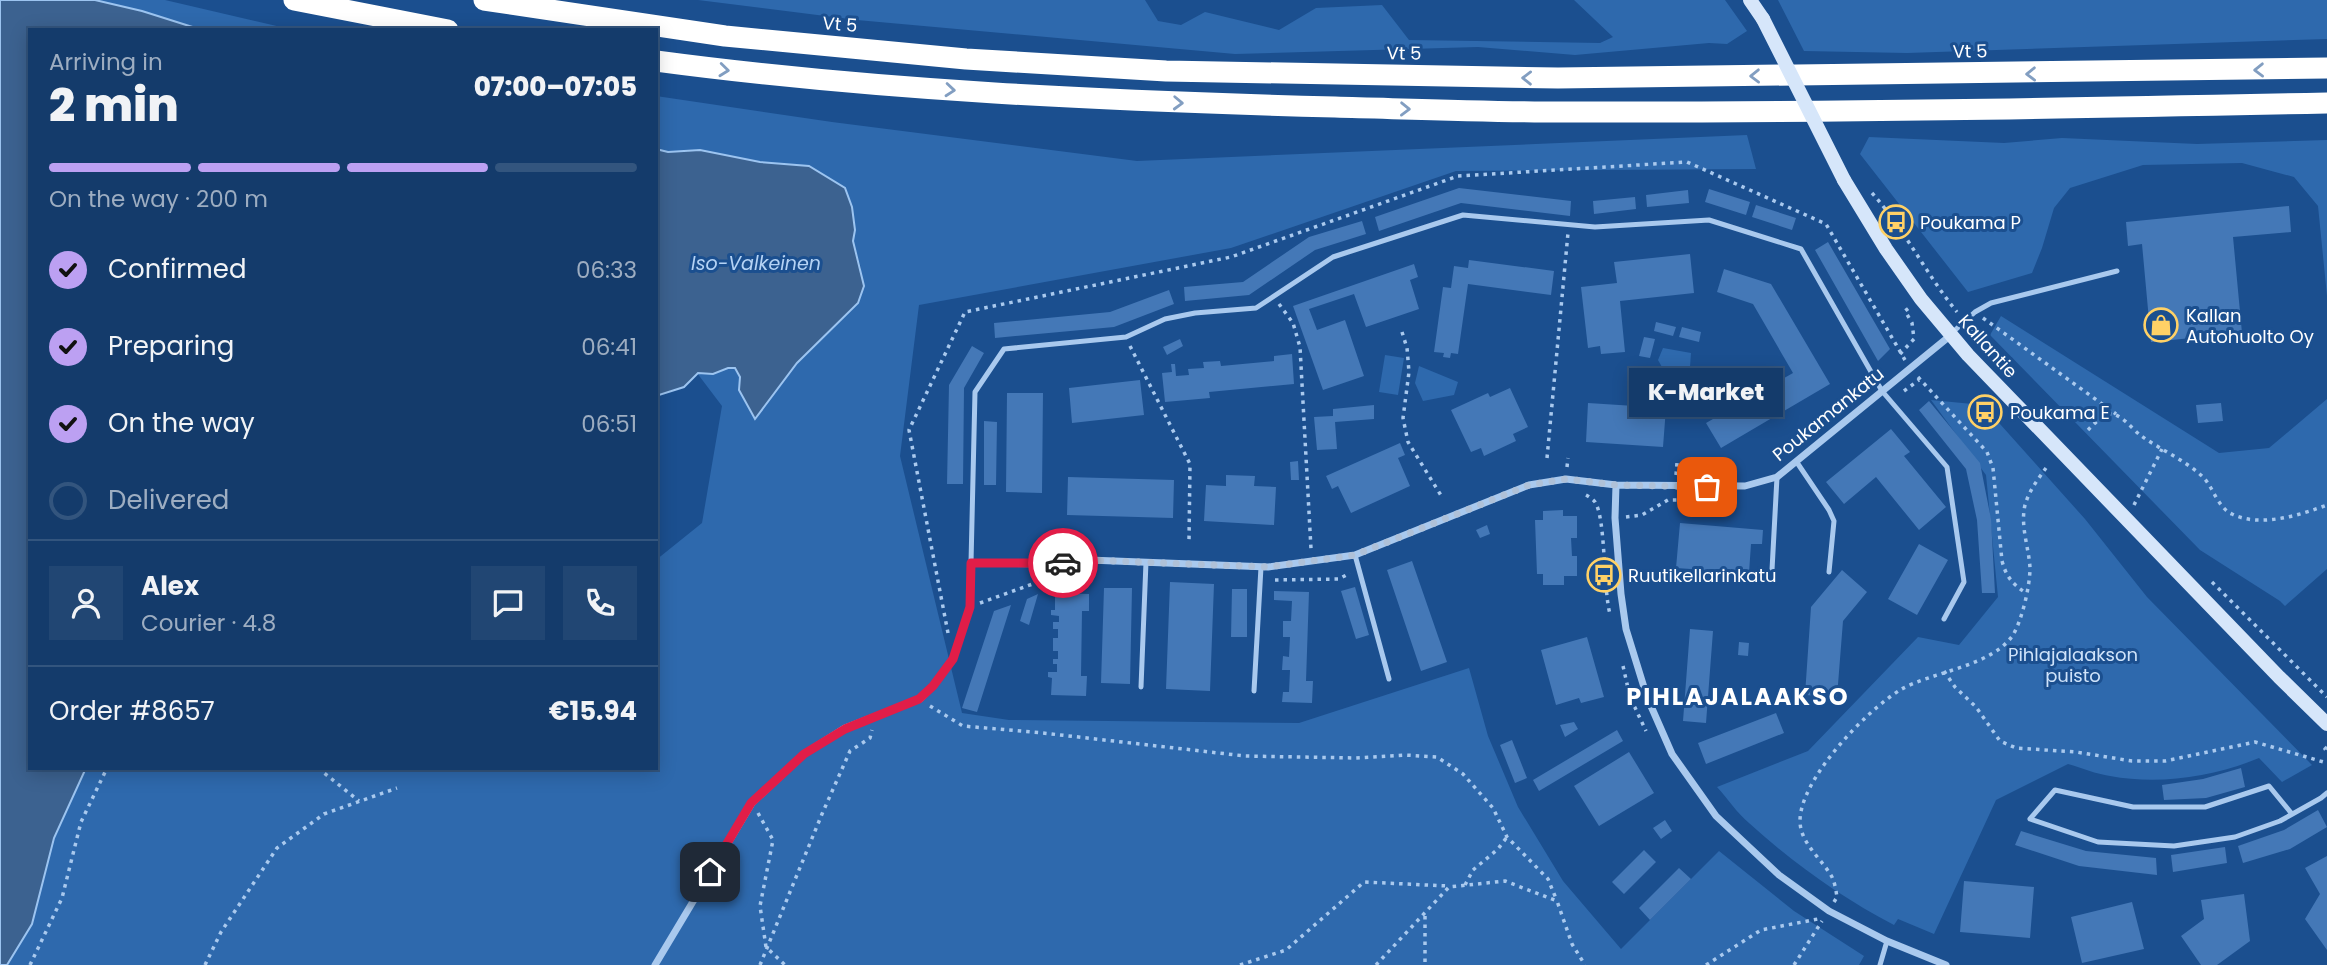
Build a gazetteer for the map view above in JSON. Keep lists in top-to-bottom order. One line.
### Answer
{"streets":{"highway":["Vt 5"],"main road":["Kallantie"],"street":["Poukamankatu"]},"crossings":[["Kallantie","Poukamankatu"]],"districts":["PIHLAJALAAKSO"],"water":["Iso-Valkeinen"],"parks":["Pihlajalaakson puisto"],"places":{"bus stop":["Poukama P","Poukama E","Ruutikellarinkatu"],"shop":["Kallan Autohuolto Oy"],"other":["K-Market"]},"page":{"heading":["2 min","Arriving in","07:00–07:05"],"panel":["Alex","Courier · 4.8","Order #8657","€15.94"],"bar":"On the way · 200 m","list":[["Confirmed","06:33"],["Preparing","06:41"],["On the way","06:51"],"Delivered"],"bubble":"K-Market"}}
